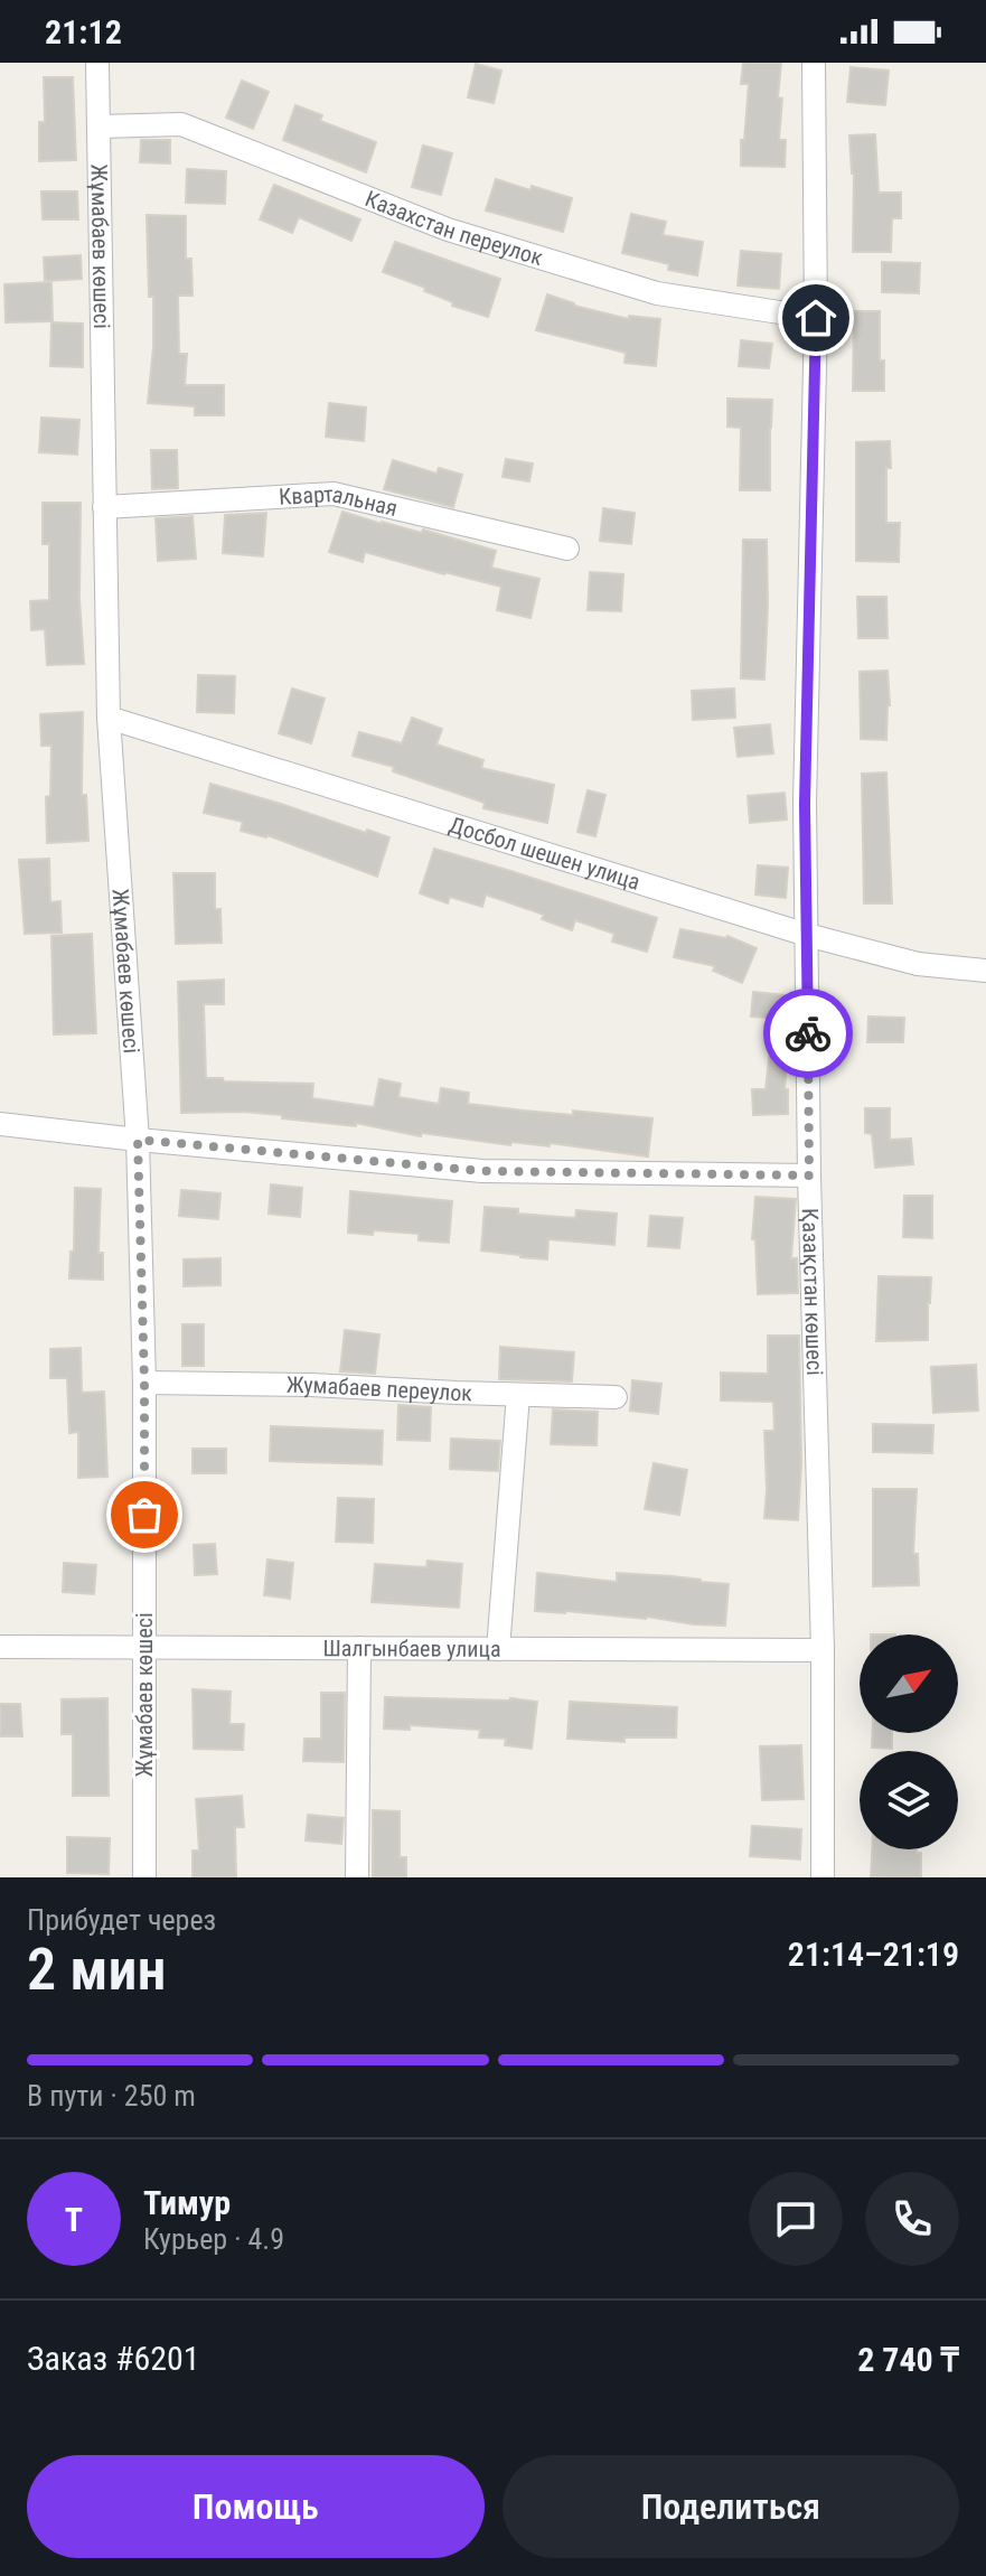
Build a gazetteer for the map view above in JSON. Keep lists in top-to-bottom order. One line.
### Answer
{"streets":{"street":["Казахстан переулок","Жұмабаев көшесі","Квартальная","Досбол шешен улица","Қазақстан көшесі","Жумабаев переулок","Шалгынбаев улица"]},"crossings":[["Казахстан переулок","Жұмабаев көшесі"],["Казахстан переулок","Қазақстан көшесі"],["Жұмабаев көшесі","Квартальная"],["Жұмабаев көшесі","Досбол шешен улица"],["Жұмабаев көшесі","Жумабаев переулок"],["Жұмабаев көшесі","Шалгынбаев улица"],["Досбол шешен улица","Қазақстан көшесі"],["Қазақстан көшесі","Шалгынбаев улица"]],"north":"top right","page":{"status":"21:12","heading":["2 мин","Прибудет через","21:14–21:19"],"panel":["Тимур","Курьер · 4.9","Заказ #6201","2 740 ₸"],"bar":"В пути · 250 m","round":"Т","buttons":["Помощь","Поделиться"]}}
